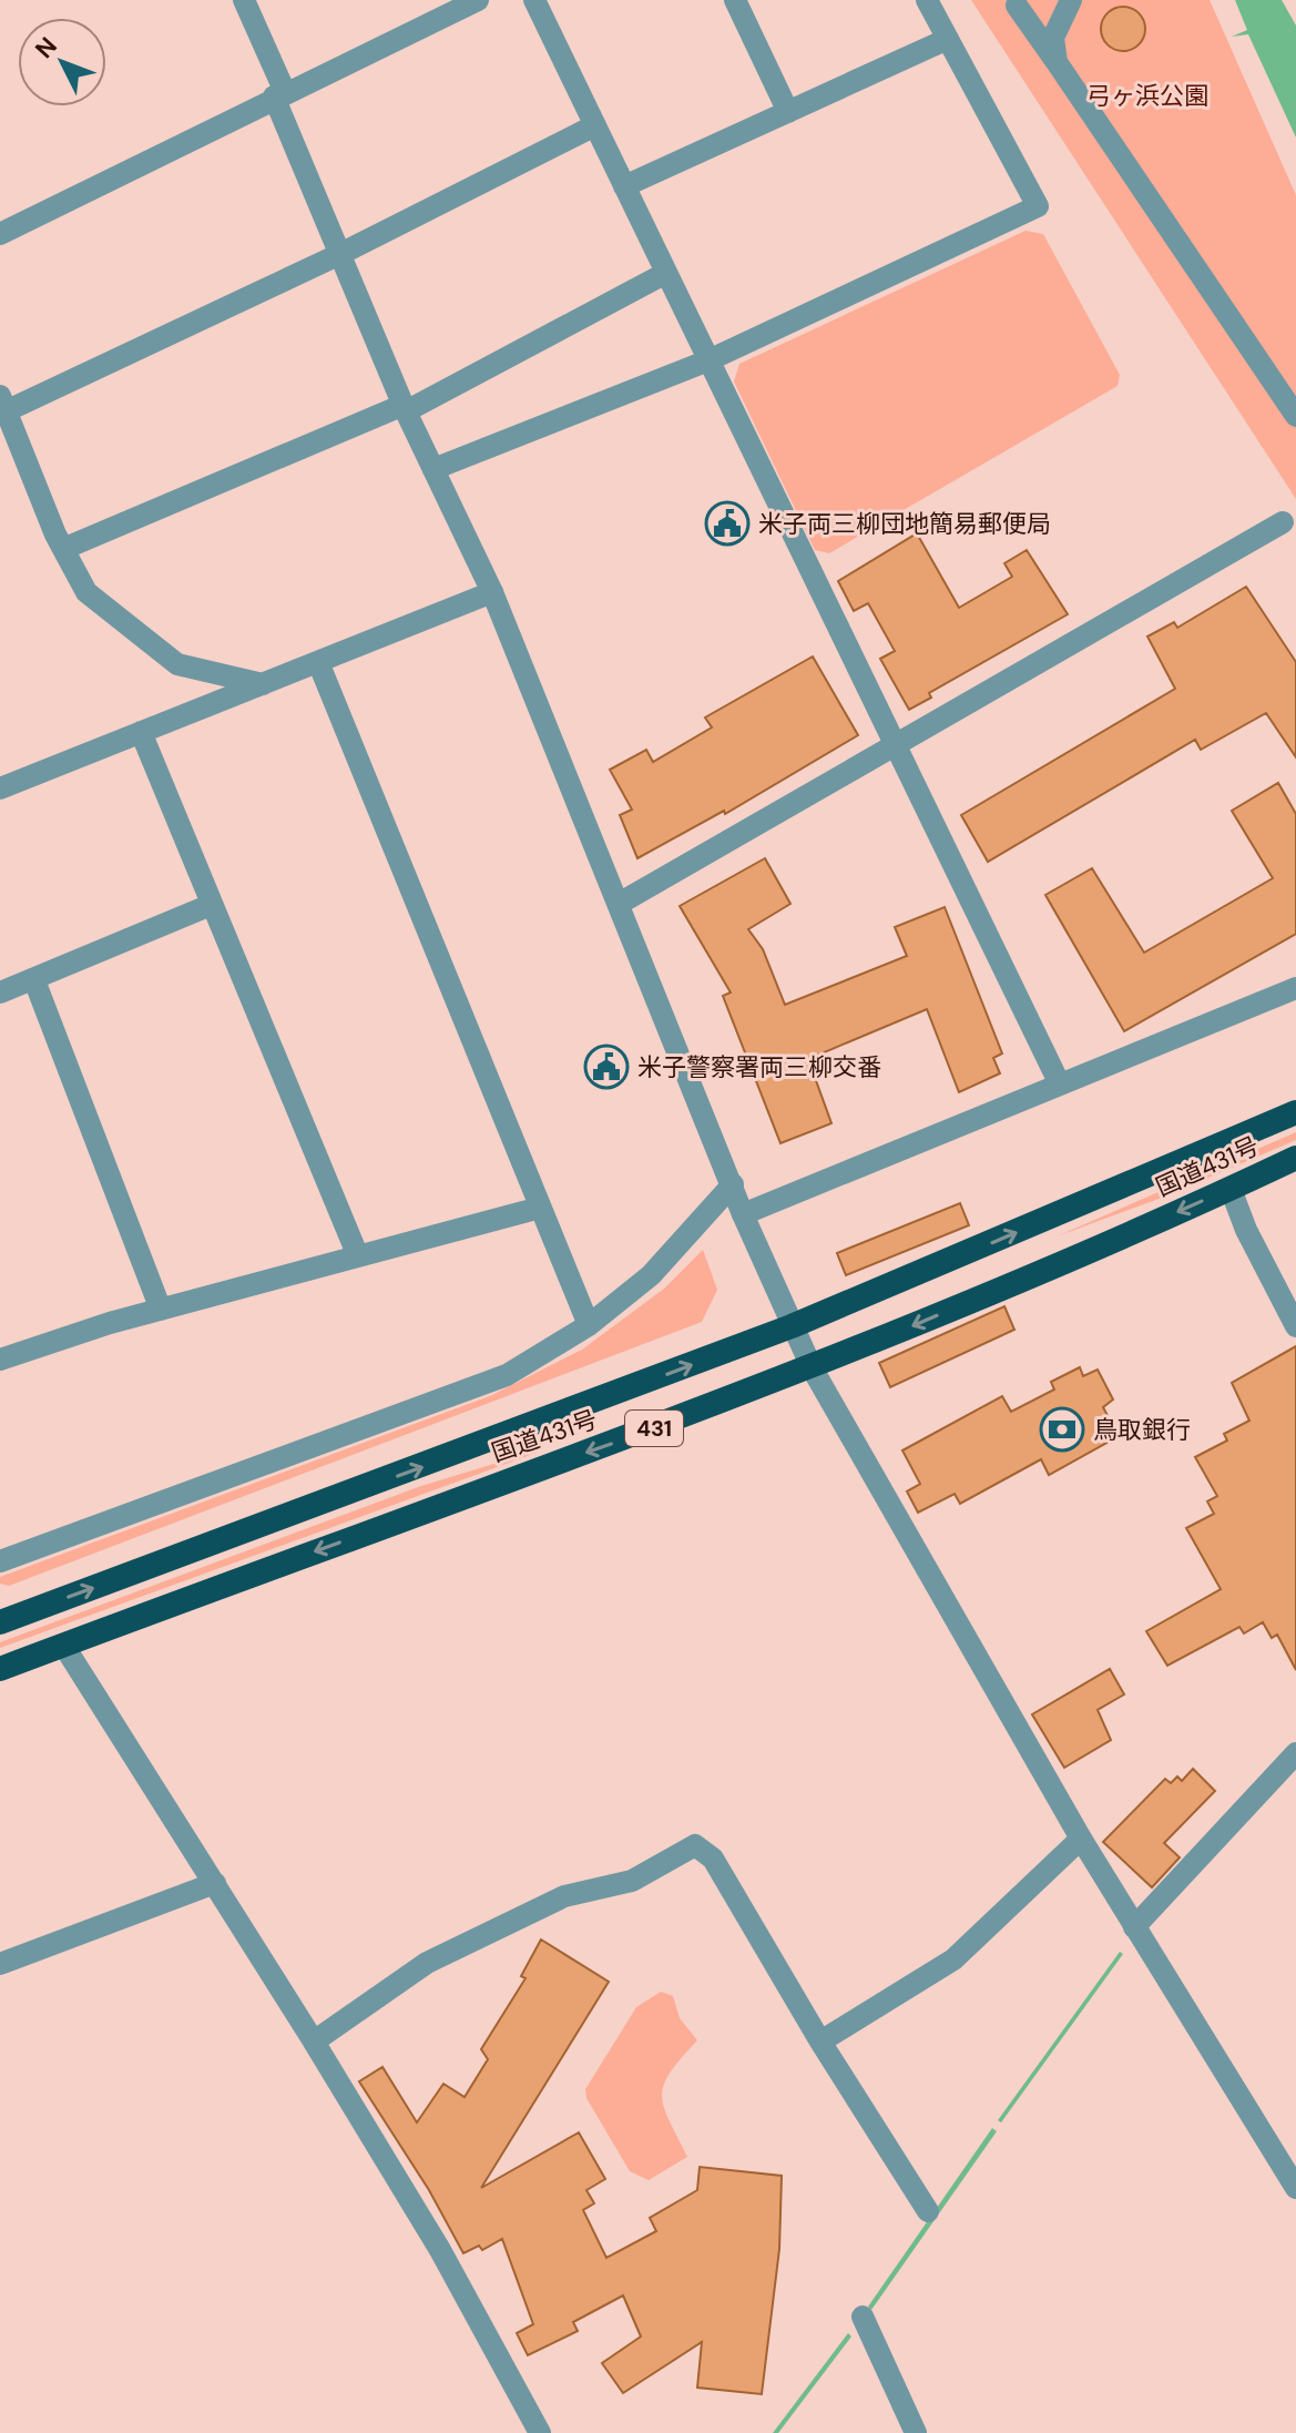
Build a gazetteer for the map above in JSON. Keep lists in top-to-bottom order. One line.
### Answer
{"streets":{"highway":["国道431号","431"]},"parks":["弓ヶ浜公園"],"places":{"public building":["米子両三柳団地簡易郵便局","米子警察署両三柳交番"],"bank":["鳥取銀行"]},"north":"top left"}
